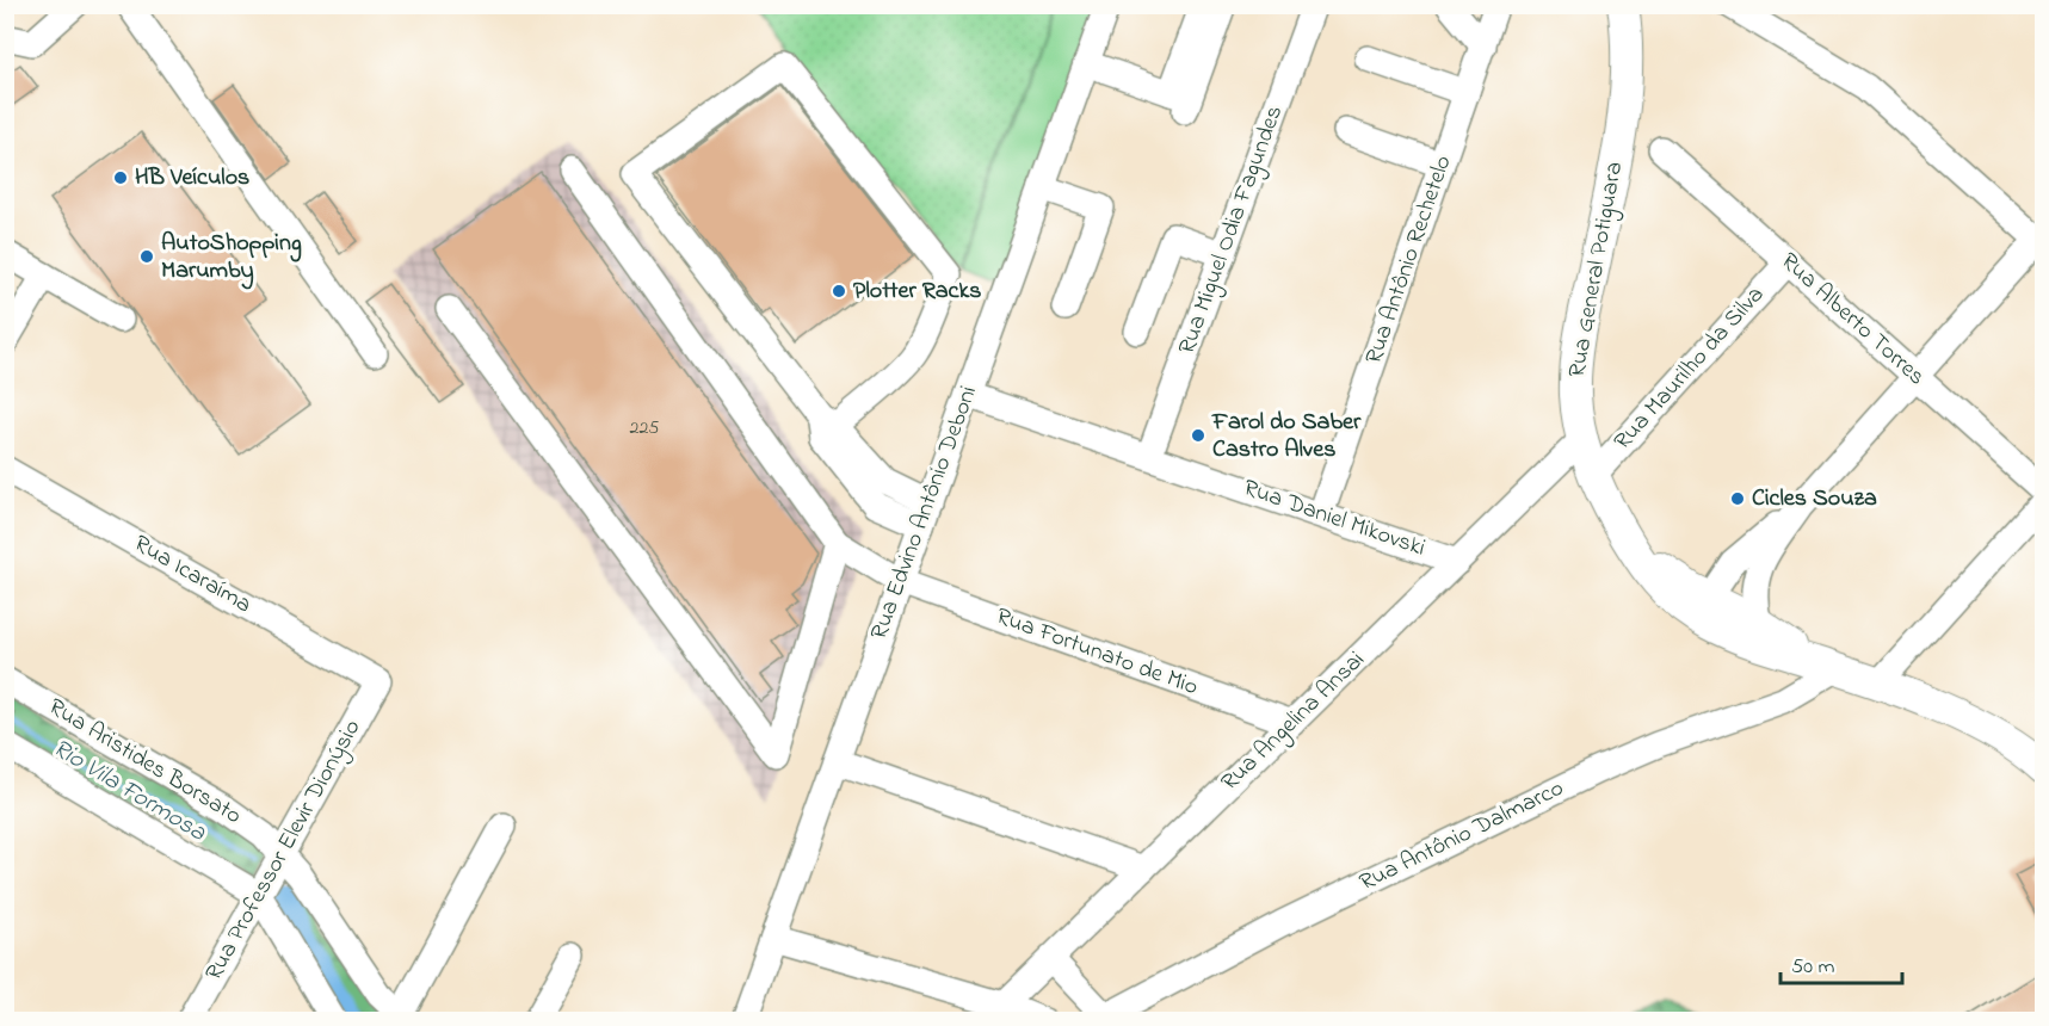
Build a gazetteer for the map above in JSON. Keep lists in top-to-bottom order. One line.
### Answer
{"streets":{"main road":["Rua General Potiguara"],"street":["Rua Miguel Odia Fagundes","Rua Antônio Rechetelo","Rua Alberto Torres","Rua Maurilho da Silva","Rua Edvino Antônio Deboni","Rua Daniel Mikovski","Rua Icaraíma","Rua Fortunato de Mio","Rua Angelina Ansai","Rua Aristides Borsato","Rua Antônio Dalmarco","Rua Professor Elevir Dionýsio"]},"crossings":[["Rua Miguel Odia Fagundes","Rua Daniel Mikovski"],["Rua Antônio Rechetelo","Rua Daniel Mikovski"],["Rua General Potiguara","Rua Maurilho da Silva"],["Rua General Potiguara","Rua Angelina Ansai"],["Rua General Potiguara","Rua Antônio Dalmarco"],["Rua Alberto Torres","Rua Maurilho da Silva"],["Rua Edvino Antônio Deboni","Rua Daniel Mikovski"],["Rua Edvino Antônio Deboni","Rua Fortunato de Mio"],["Rua Daniel Mikovski","Rua Angelina Ansai"],["Rua Icaraíma","Rua Professor Elevir Dionýsio"],["Rua Fortunato de Mio","Rua Angelina Ansai"],["Rua Aristides Borsato","Rua Professor Elevir Dionýsio"]],"water":["Rio Vila Formosa"],"places":["HB Veículos","AutoShopping Marumby","Plotter Racks","Farol do Saber Castro Alves","Cicles Souza"],"house_numbers":["225"],"scale_bar":"50 m"}
